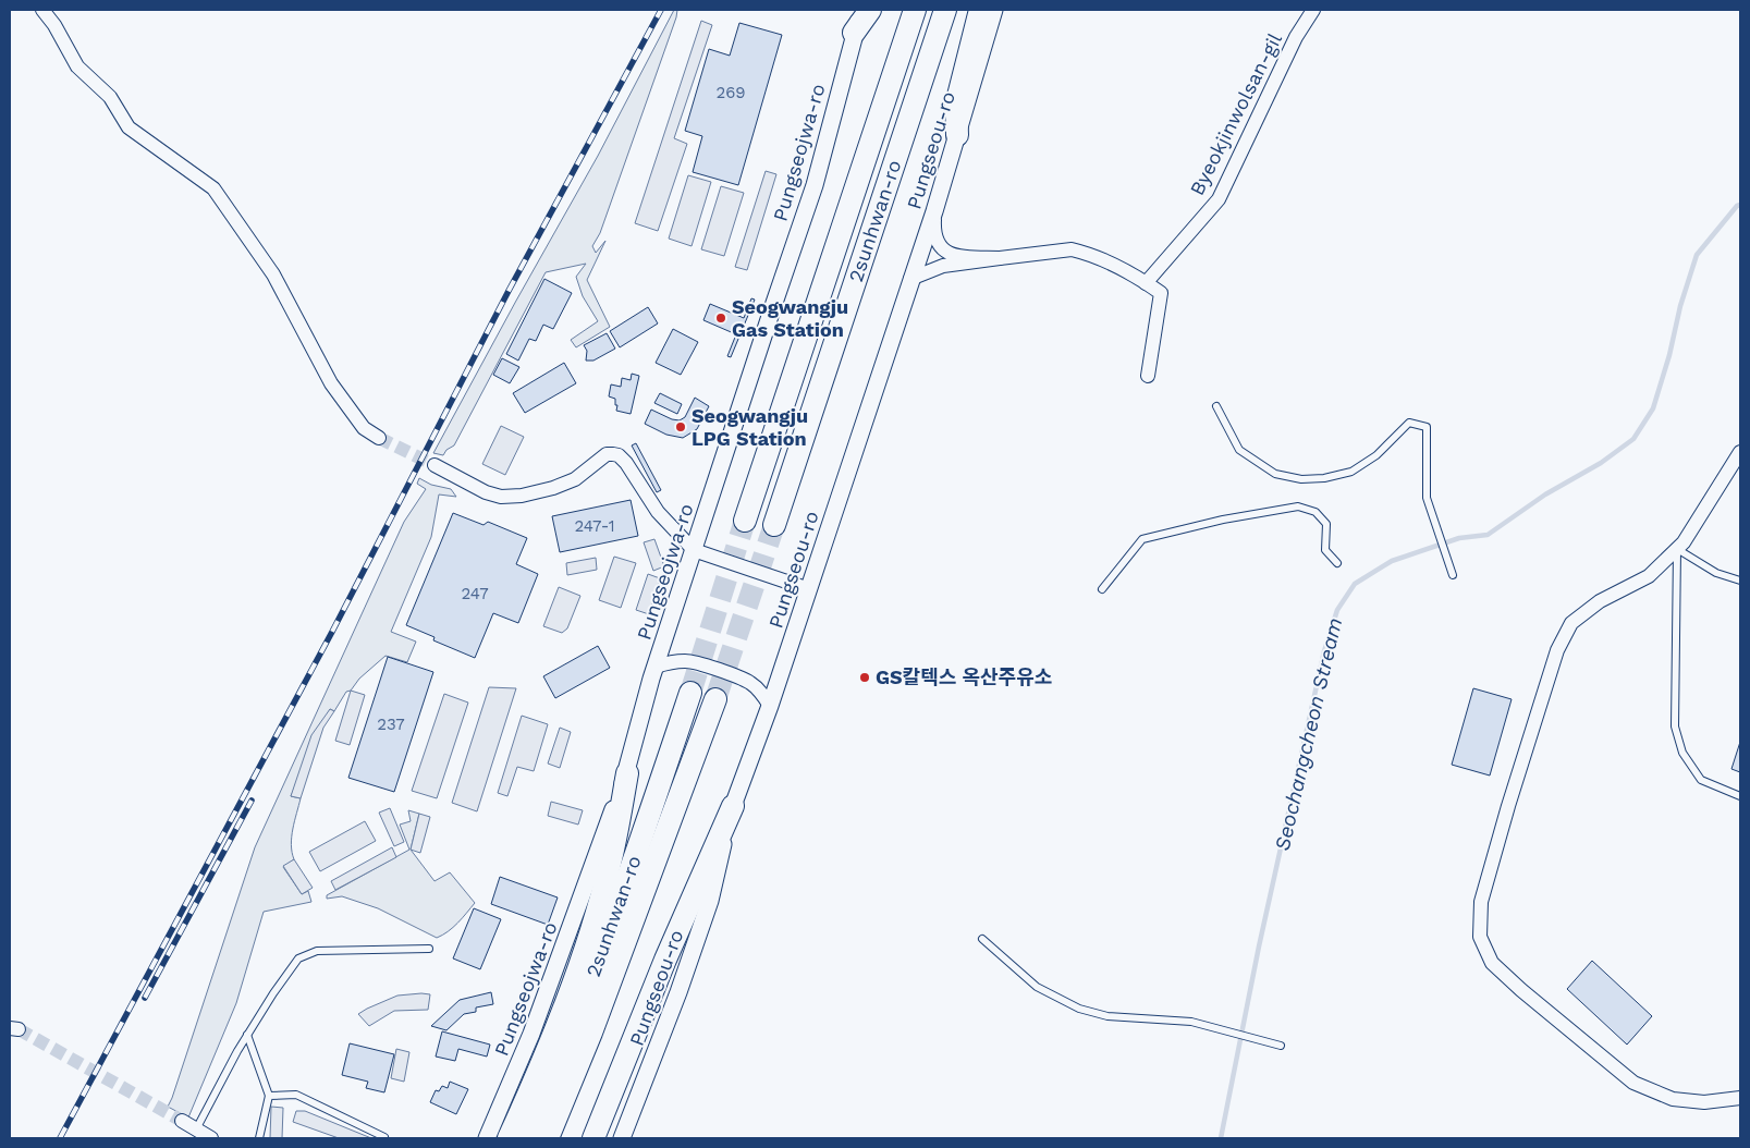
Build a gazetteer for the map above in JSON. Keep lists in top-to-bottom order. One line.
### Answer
{"streets":{"highway":["2sunhwan-ro"],"street":["Byeokjinwolsan-gil","Pungseou-ro","Pungseojwa-ro"]},"water":["Seochangcheon Stream"],"places":["Seogwangju Gas Station","Seogwangju LPG Station","GS칼텍스 옥산주유소"],"house_numbers":["269","247-1","247","237"]}
